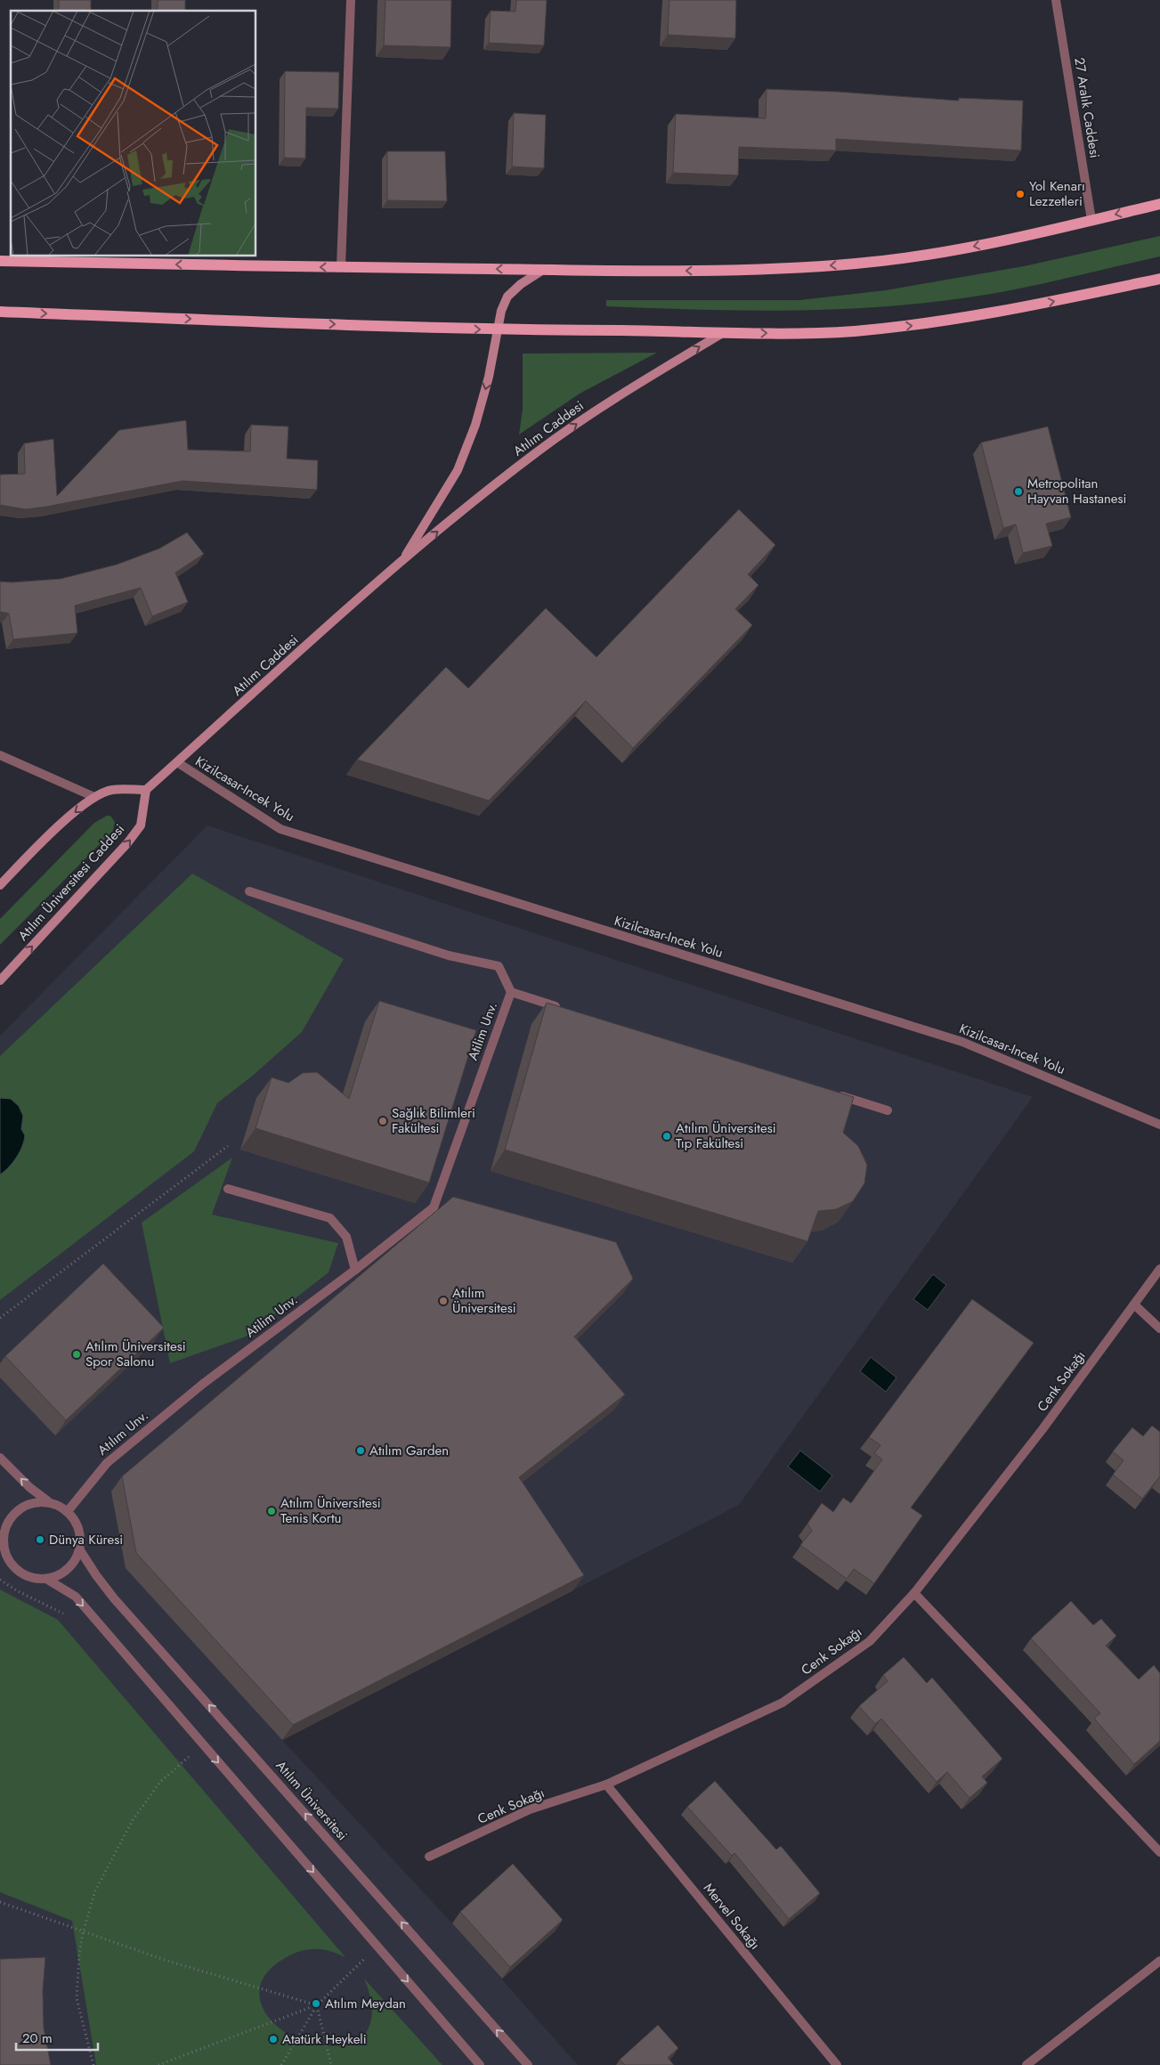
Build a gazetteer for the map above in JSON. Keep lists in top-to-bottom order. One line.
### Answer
{"streets":{"street":["27 Aralık Caddesi","Atılım Caddesi","Kizilcasar-Incek Yolu","Atılım Üniversitesi Caddesi","Atilim Unv.","Cenk Sokağı","Atılım Unv.","Atılım Üniversitesi","Mervel Sokağı"]},"crossings":[["Atılım Caddesi","Kizilcasar-Incek Yolu"],["Atılım Caddesi","Atılım Üniversitesi Caddesi"],["Atilim Unv.","Atılım Unv."],["Cenk Sokağı","Mervel Sokağı"],["Atılım Unv.","Atılım Üniversitesi"]],"places":["Yol Kenarı Lezzetleri","Metropolitan Hayvan Hastanesi","Sağlık Bilimleri Fakültesi","Atılım Üniversitesi Tıp Fakültesi","Atılım Üniversitesi","Atılım Üniversitesi Spor Salonu","Atılım Garden","Atılım Üniversitesi Tenis Kortu","Dünya Küresi","Atılım Meydan","Atatürk Heykeli"],"scale_bar":"20 m"}
